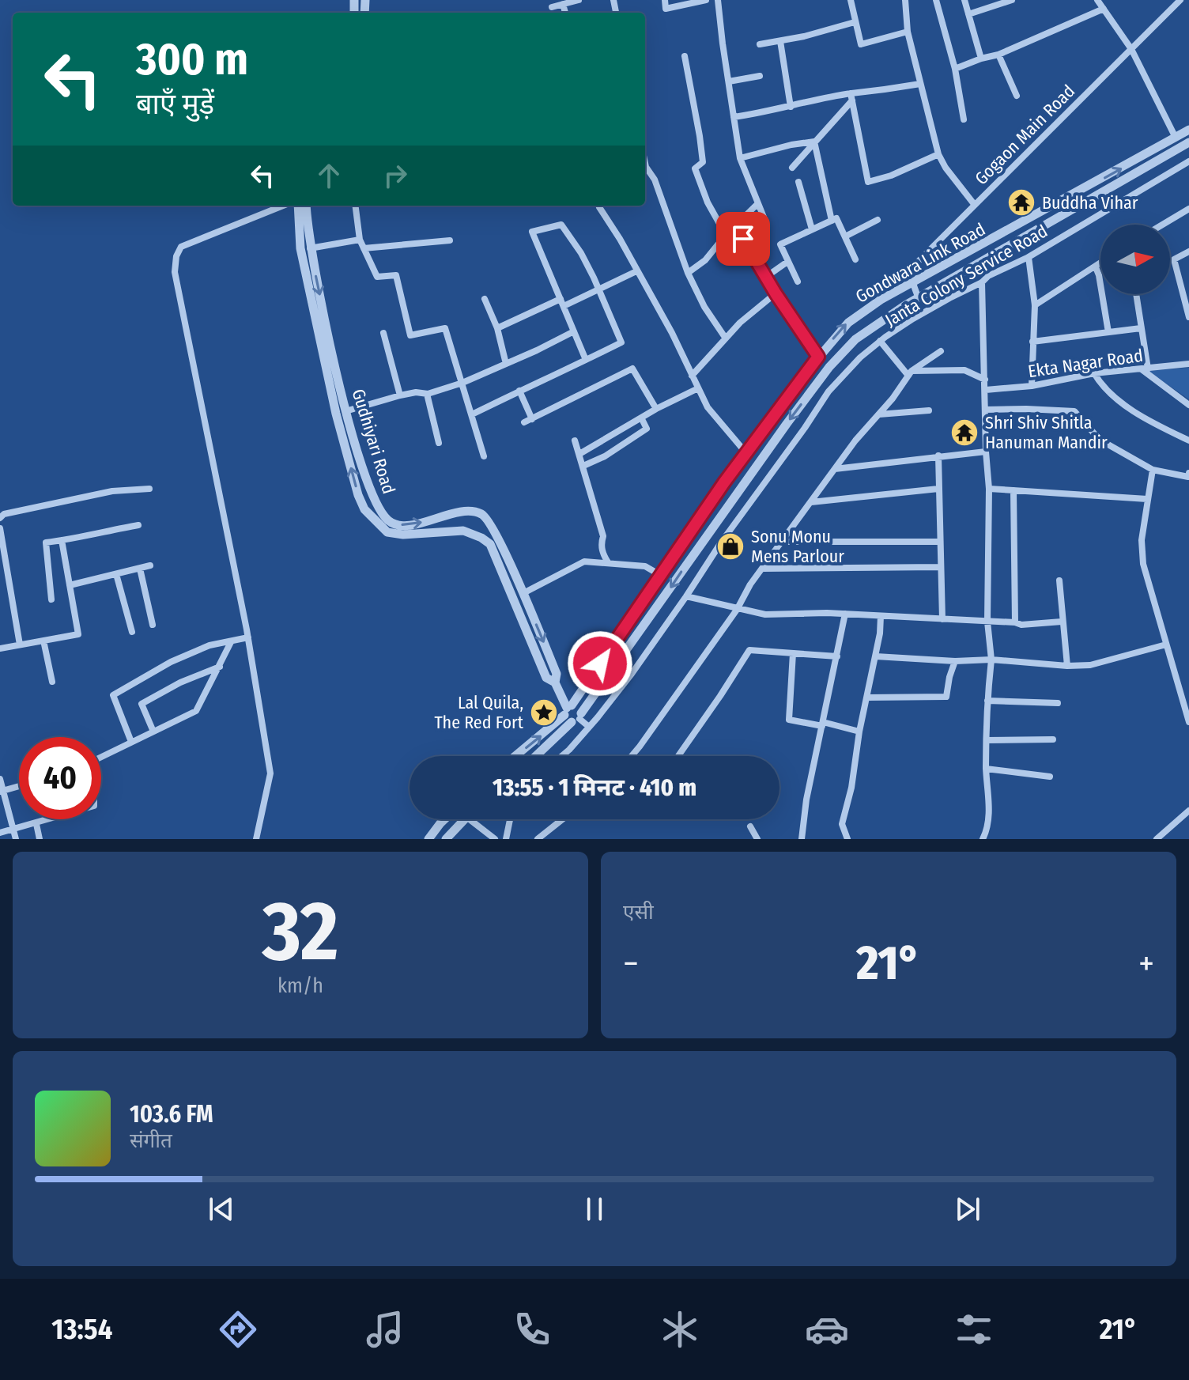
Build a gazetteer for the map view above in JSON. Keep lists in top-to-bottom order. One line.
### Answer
{"streets":{"street":["Gogaon Main Road","Gondwara Link Road","Janta Colony Service Road","Ekta Nagar Road","Gudhiyari Road"]},"crossings":[["Gogaon Main Road","Gondwara Link Road"],["Gondwara Link Road","Gudhiyari Road"]],"places":{"temple":["Buddha Vihar","Shri Shiv Shitla Hanuman Mandir"],"shop":["Sonu Monu Mens Parlour"],"place":["Lal Quila, The Red Fort"]},"north":"right","page":{"turn":["300 m","बाएँ मुड़ें"],"limit":"40","trip":"13:55 · 1 मिनट · 410 m","tile":[["32","km/h"],"एसी"],"heat":["−","21°","+"],"song":["103.6 FM","संगीत"],"tabs":["13:54","21°"]}}
